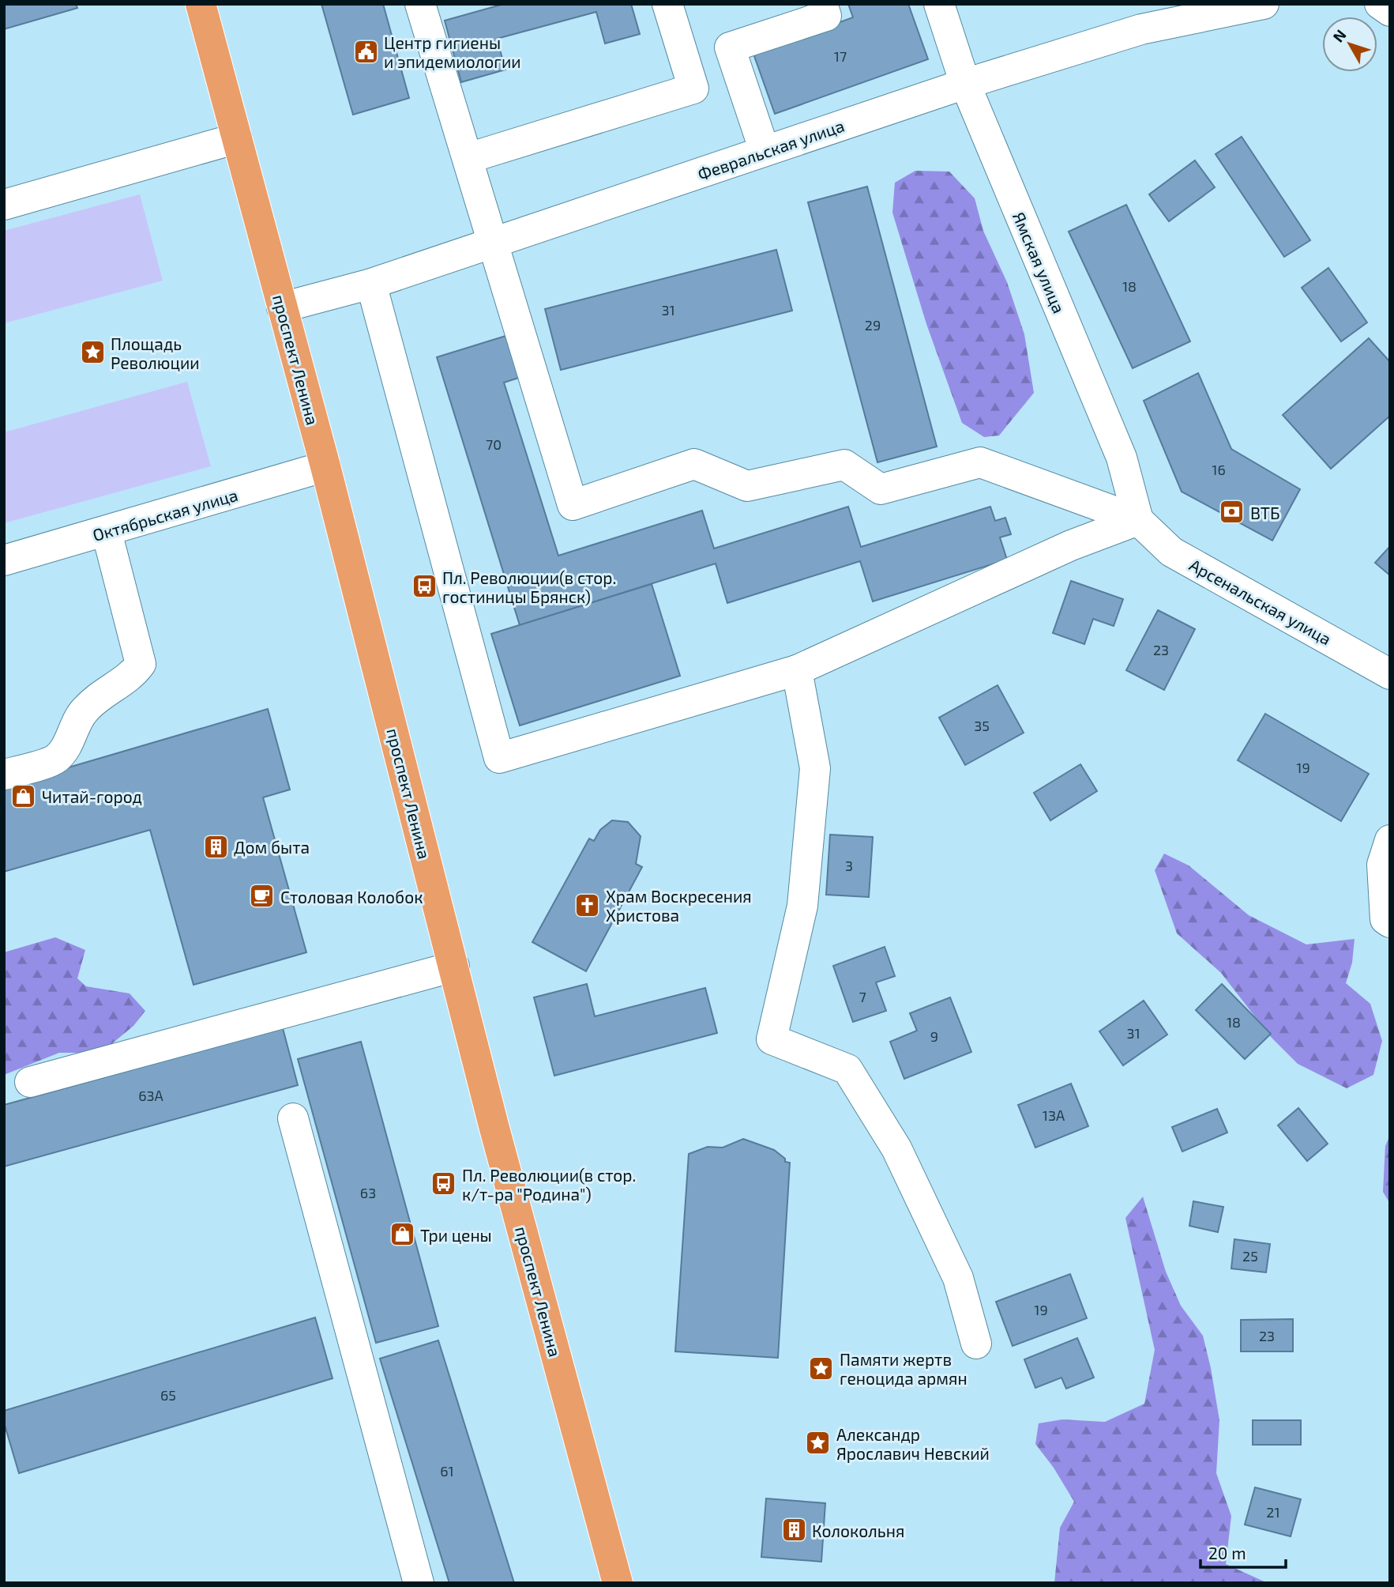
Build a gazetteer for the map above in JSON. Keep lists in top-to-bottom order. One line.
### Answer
{"streets":{"main road":["проспект Ленина"],"street":["Февральская улица","Ямская улица","Октябрьская улица","Арсенальская улица"]},"crossings":[["Февральская улица","Ямская улица"],["Февральская улица","проспект Ленина"],["Ямская улица","Арсенальская улица"],["проспект Ленина","Октябрьская улица"]],"places":{"public building":["Центр гигиены и эпидемиологии"],"place":["Площадь Революции","Памяти жертв геноцида армян","Александр Ярославич Невский"],"bank":["ВТБ"],"bus stop":["Пл. Революции(в стор. гостиницы Брянск)","Пл. Революции(в стор. к/т-ра \"Родина\")"],"shop":["Читай-город","Три цены"],"building":["Дом быта","Колокольня"],"cafe":["Столовая Колобок"],"church":["Храм Воскресения Христова"]},"house_numbers":["17","18","31","29","70","16","23","35","19","3","7","18","31","9","63А","13А","63","25","19","23","65","61","21"],"scale_bar":"20 m","north":"top left"}
